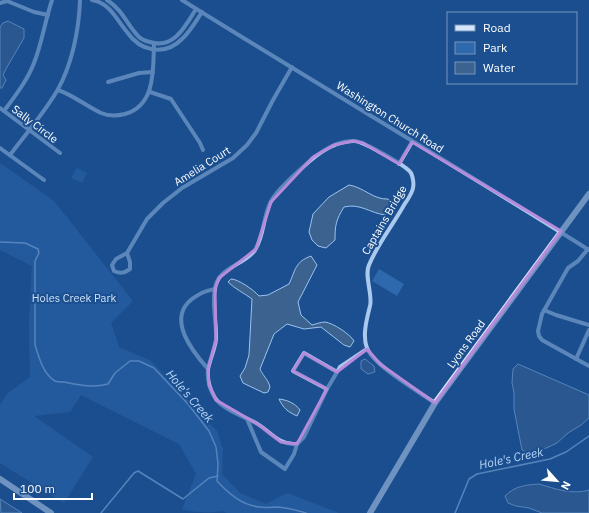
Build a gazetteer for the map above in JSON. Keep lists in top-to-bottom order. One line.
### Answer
{"streets":{"main road":["Lyons Road"],"street":["Washington Church Road","Sally Circle","Amelia Court","Captains Bridge"]},"crossings":[["Washington Church Road","Amelia Court"],["Washington Church Road","Lyons Road"]],"water":["Hole's Creek"],"parks":["Holes Creek Park"],"legend":["Road","Park","Water"],"scale_bar":"100 m","north":"bottom right"}
